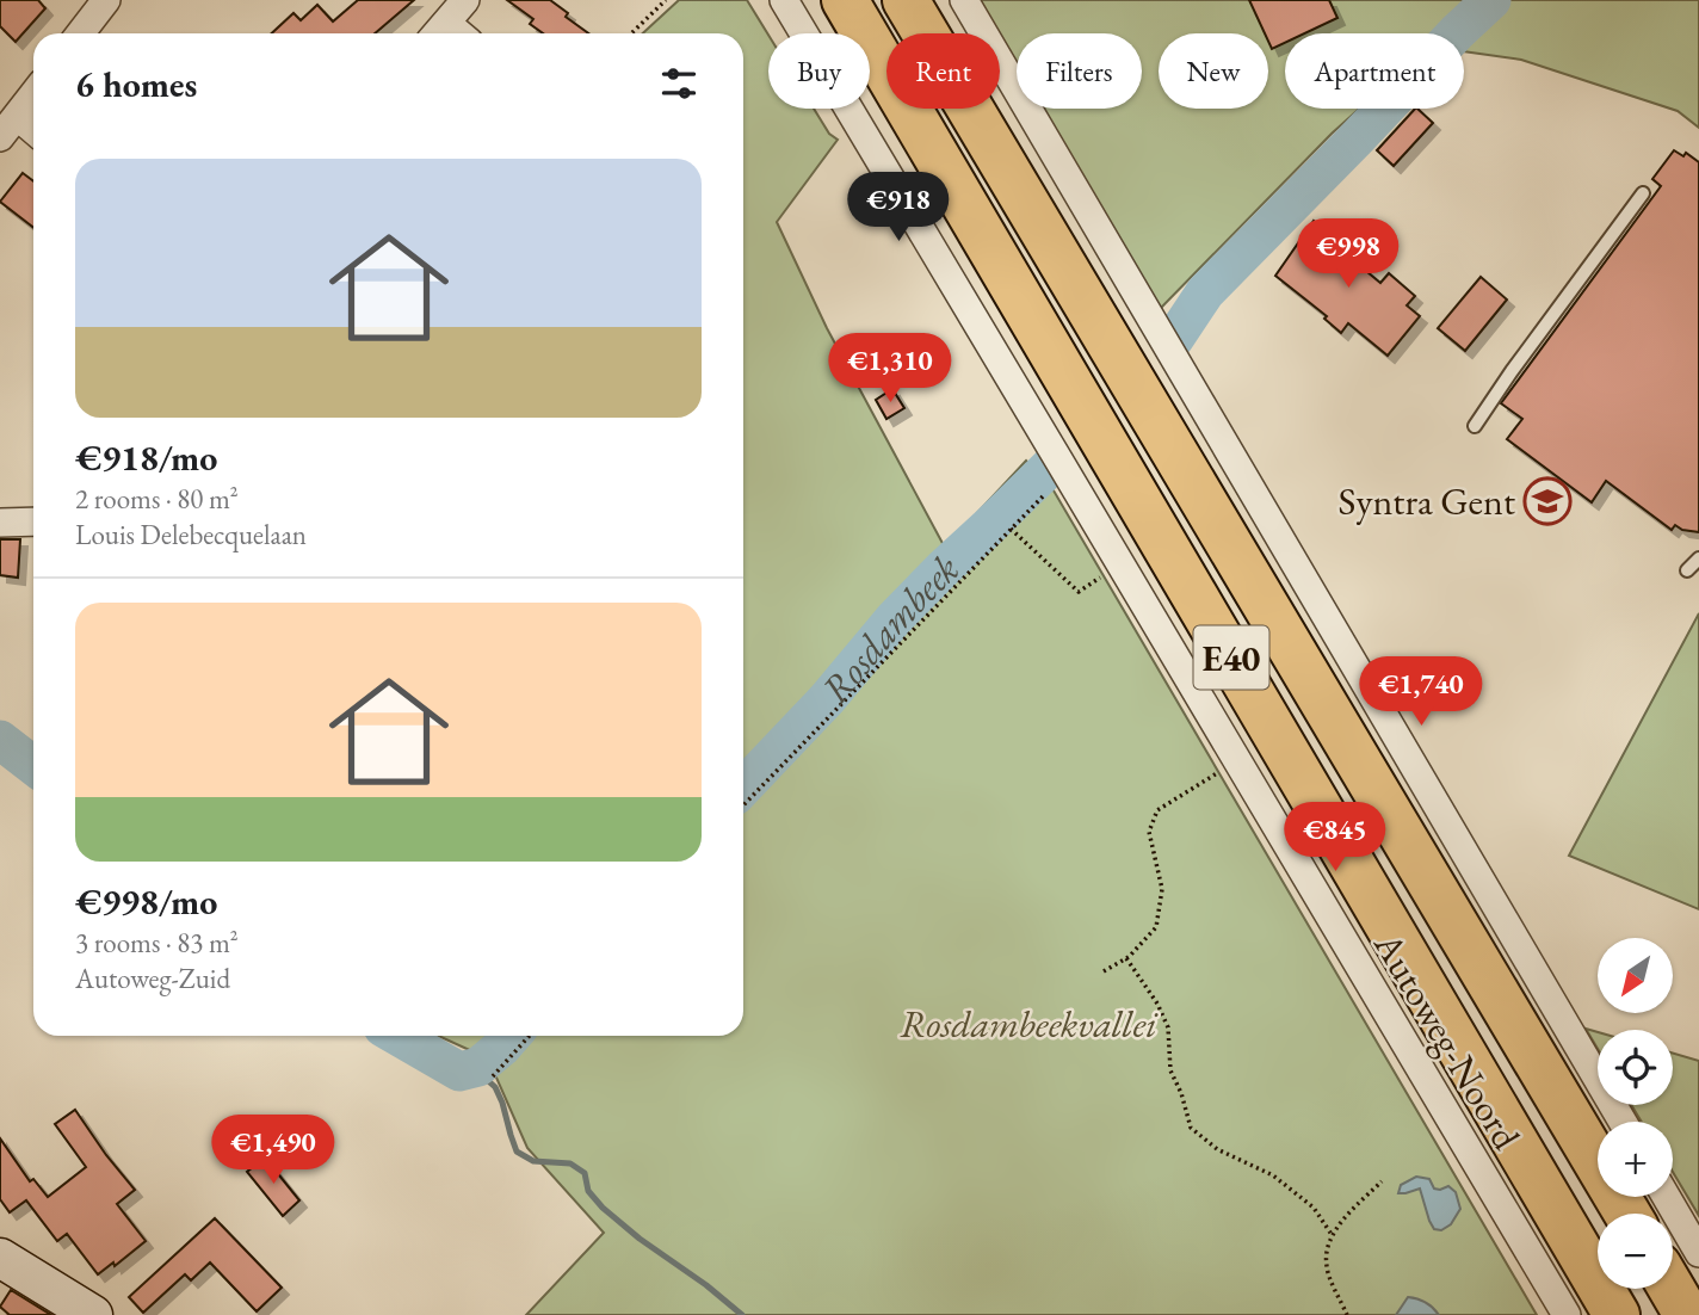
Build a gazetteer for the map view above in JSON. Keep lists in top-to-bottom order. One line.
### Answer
{"streets":{"highway":["E40"],"street":["Autoweg-Noord"]},"water":["Rosdambeek"],"parks":["Rosdambeekvallei"],"places":{"school or university":["Syntra Gent"]},"north":"bottom left","page":{"chip":["Buy","Rent","Filters","New","Apartment"],"heading":"6 homes","list":[{"name":"€918/mo","note":"2 rooms · 80 m² · Louis Delebecquelaan"},{"name":"€998/mo","note":"3 rooms · 83 m² · Autoweg-Zuid"}],"price":["€918","€998","€1,310","€1,740","€845","€1,490"],"map_buttons":["+","−"]}}
